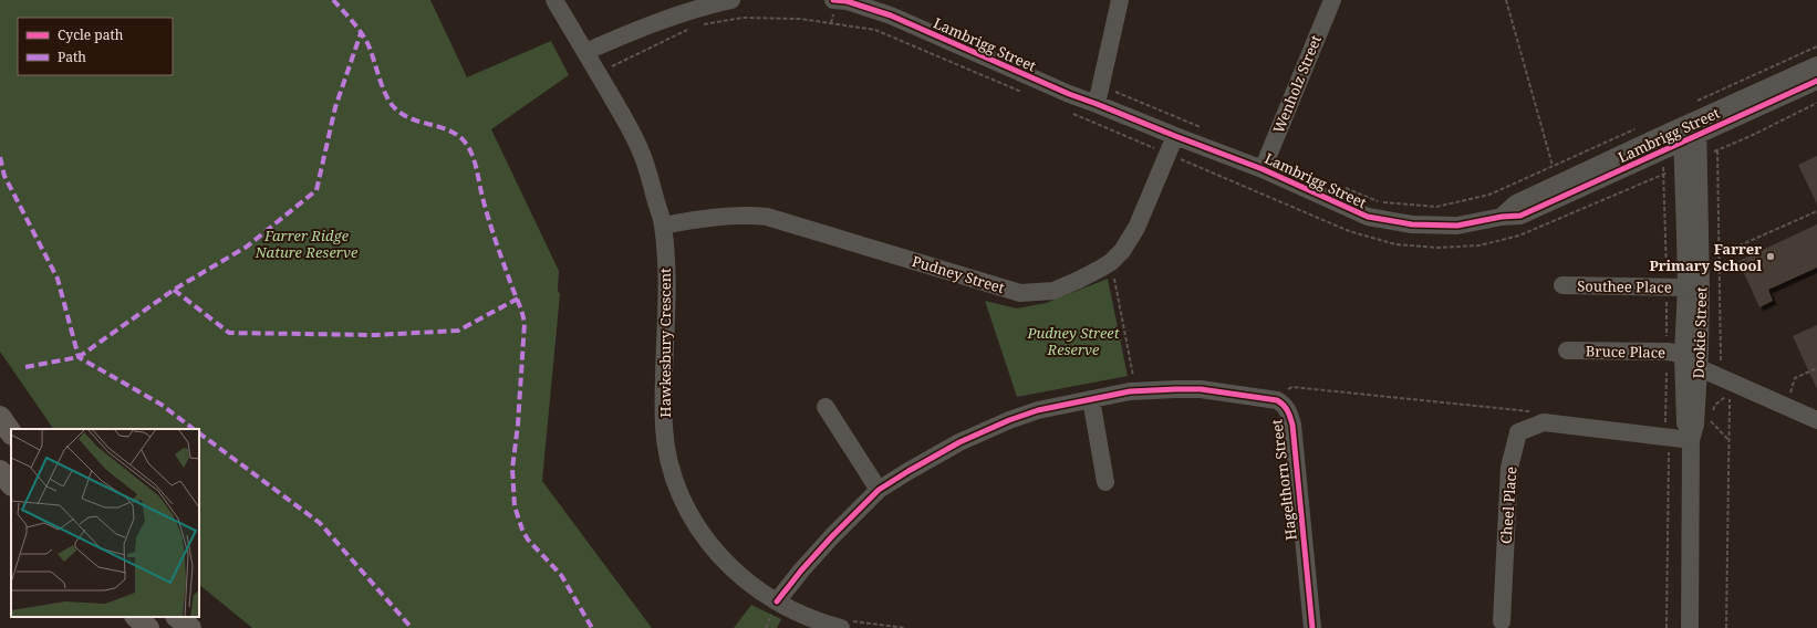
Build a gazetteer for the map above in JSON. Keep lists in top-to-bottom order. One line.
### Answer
{"streets":{"street":["Lambrigg Street","Wenholz Street","Pudney Street","Southee Place","Dookie Street","Hawkesbury Crescent","Bruce Place","Hagelthorn Street","Cheel Place"]},"crossings":[["Lambrigg Street","Wenholz Street"],["Lambrigg Street","Pudney Street"],["Lambrigg Street","Dookie Street"],["Pudney Street","Hawkesbury Crescent"],["Southee Place","Dookie Street"],["Dookie Street","Bruce Place"],["Dookie Street","Cheel Place"],["Hawkesbury Crescent","Hagelthorn Street"]],"parks":["Farrer Ridge Nature Reserve","Pudney Street Reserve"],"places":["Farrer Primary School"],"legend":["Cycle path","Path"]}
